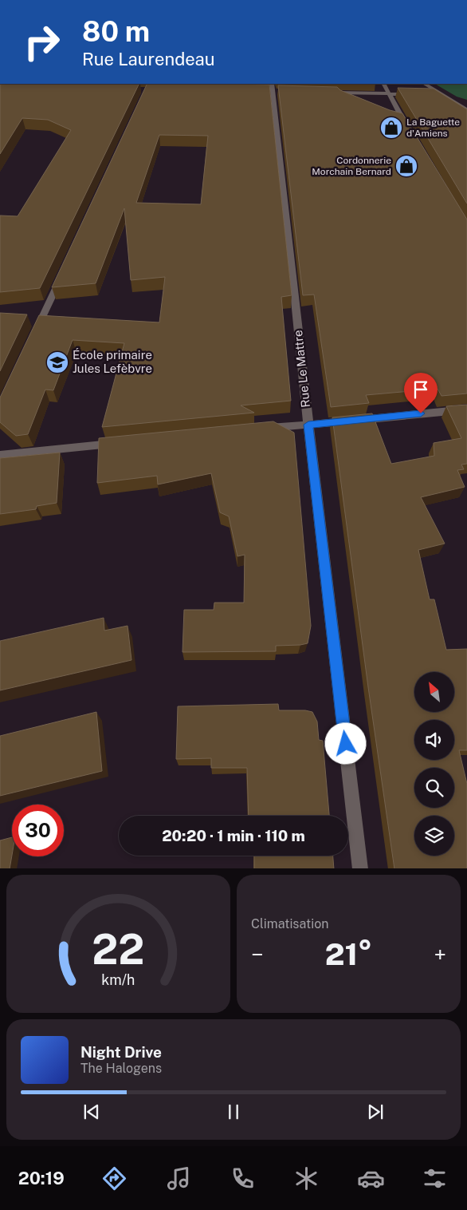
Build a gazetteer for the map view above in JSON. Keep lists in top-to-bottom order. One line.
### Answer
{"streets":{"street":["Rue Le Mattre"]},"places":{"shop":["La Baguette d'Amiens","Cordonnerie Morchain Bernard"],"school or university":["École primaire Jules Lefèbvre"]},"north":"top left","page":{"turn":["80 m","Rue Laurendeau"],"limit":"30","trip":"20:20 · 1 min · 110 m","tile":"Climatisation","heat":["−","21°","+"],"song":["Night Drive","The Halogens"],"tabs":"20:19","gauge":["22","km/h"]}}
